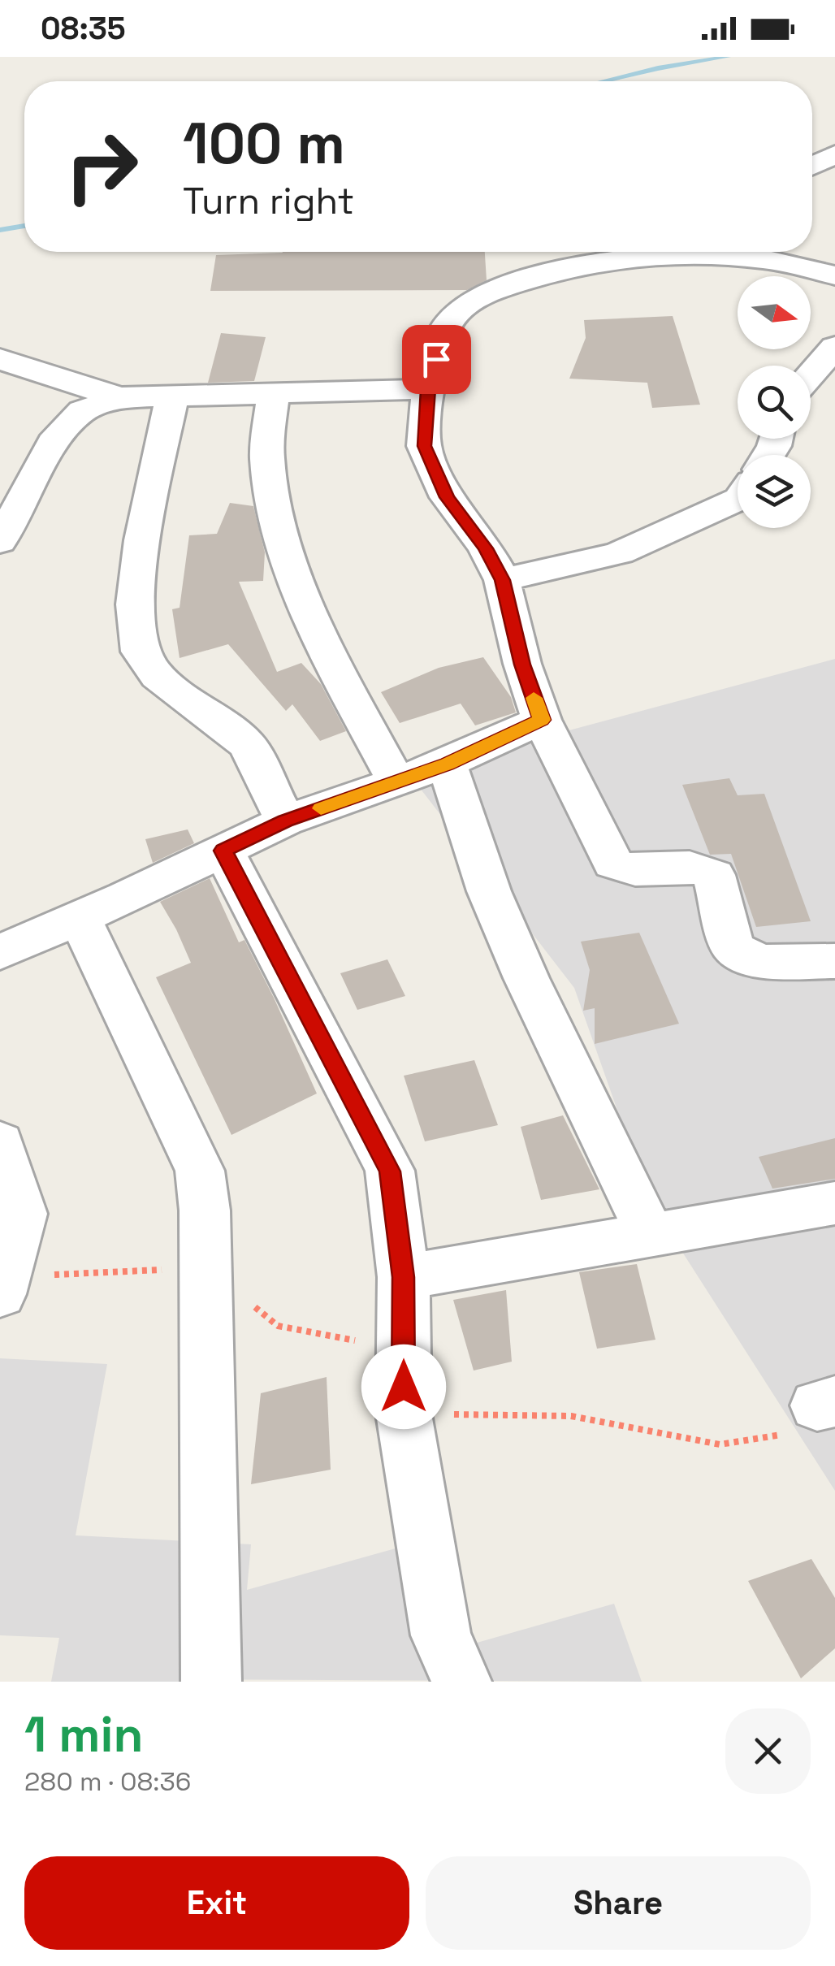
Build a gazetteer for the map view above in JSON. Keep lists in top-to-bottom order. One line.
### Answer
{"north":"right","page":{"status":"08:35","turn":["100 m","Turn right"],"heading":["1 min","280 m · 08:36"],"buttons":["Exit","Share"]}}
